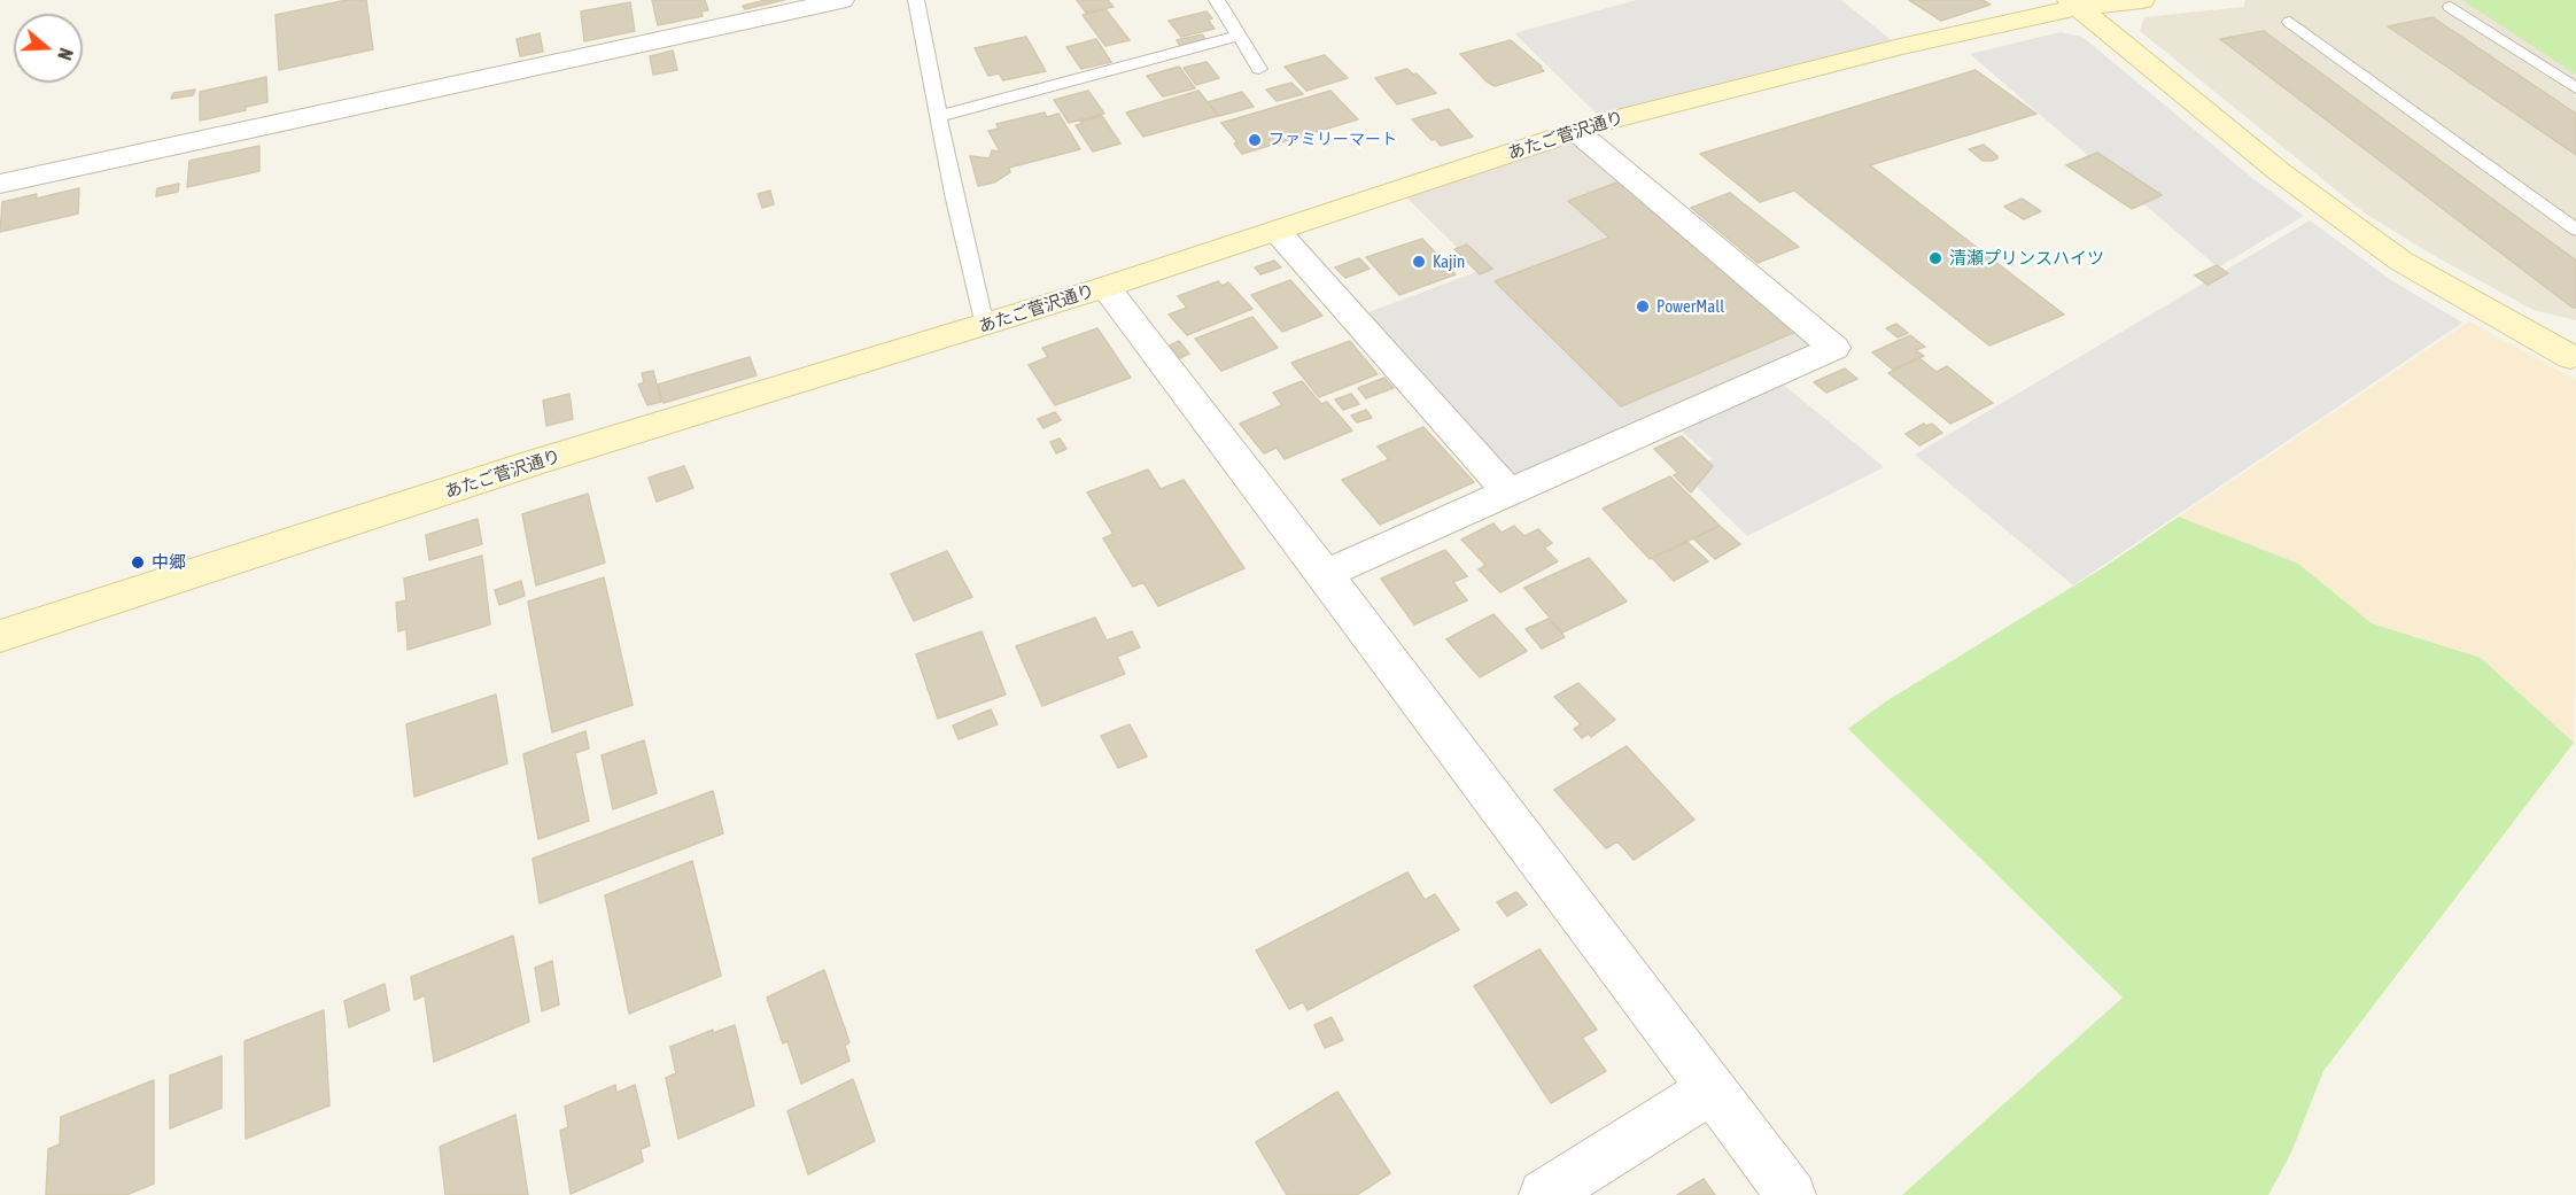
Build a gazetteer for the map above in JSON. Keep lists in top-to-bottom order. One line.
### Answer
{"streets":{"street":["あたご菅沢通り"]},"places":["ファミリーマート","清瀬プリンスハイツ","Kajin","PowerMall","中郷"],"north":"right"}
